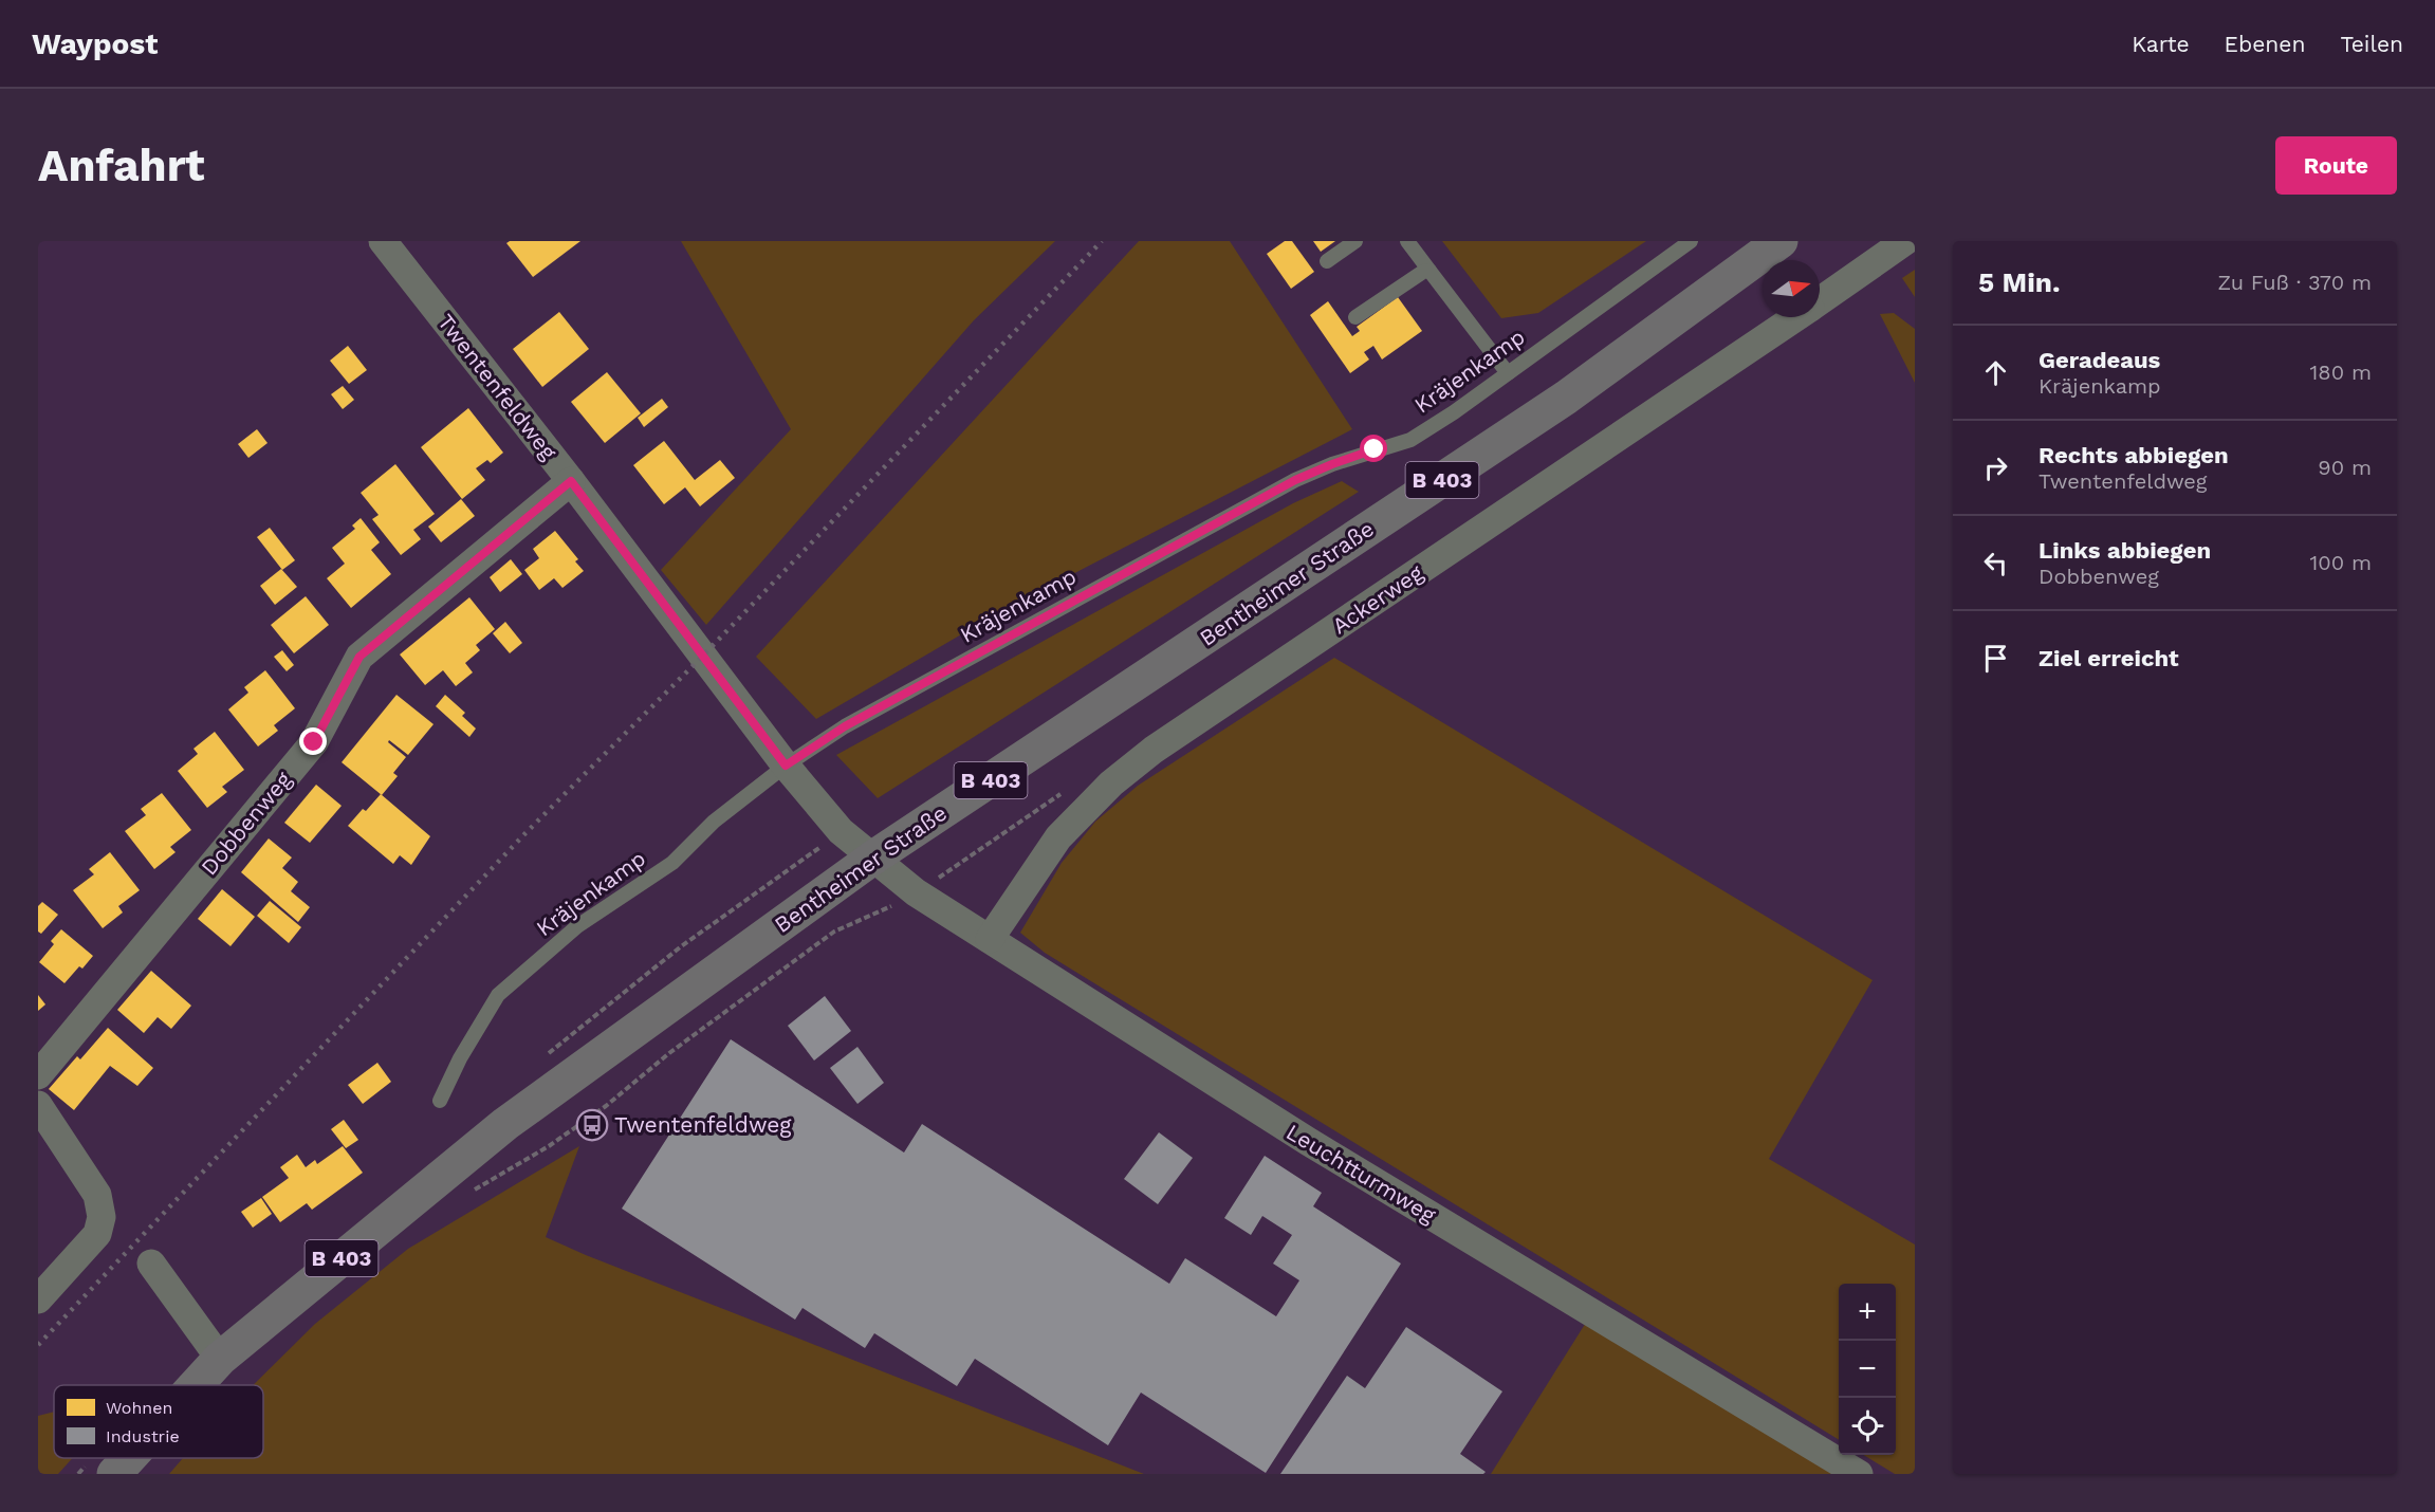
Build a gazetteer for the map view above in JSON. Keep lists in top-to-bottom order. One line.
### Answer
{"streets":{"main road":["B 403","Bentheimer Straße"],"street":["Twentenfeldweg","Ackerweg","Dobbenweg","Leuchtturmweg"],"lane":["Kräjenkamp"]},"crossings":[["Kräjenkamp","Twentenfeldweg"],["Twentenfeldweg","Bentheimer Straße"],["Twentenfeldweg","Dobbenweg"],["Twentenfeldweg","Leuchtturmweg"],["Bentheimer Straße","Leuchtturmweg"],["Ackerweg","Leuchtturmweg"]],"places":{"bus stop":["Twentenfeldweg"]},"legend":["Wohnen","Industrie"],"north":"right","page":{"header":"Waypost","nav":["Karte","Ebenen","Teilen"],"buttons":"Route","title":"Anfahrt","heading":["5 Min.","Zu Fuß · 370 m"],"list":[["Geradeaus","Kräjenkamp","180 m"],["Rechts abbiegen","Twentenfeldweg","90 m"],["Links abbiegen","Dobbenweg","100 m"],"Ziel erreicht"],"map_buttons":["+","−"]}}
